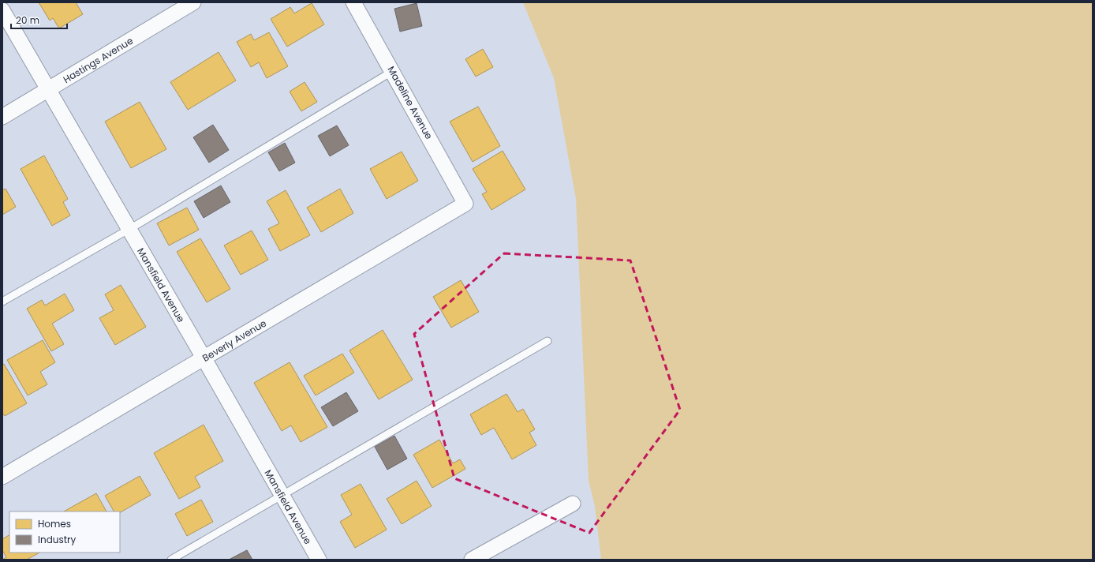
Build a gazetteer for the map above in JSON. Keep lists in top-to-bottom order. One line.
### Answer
{"streets":{"street":["Hastings Avenue","Madeline Avenue","Mansfield Avenue","Beverly Avenue"]},"crossings":[["Hastings Avenue","Mansfield Avenue"],["Madeline Avenue","Beverly Avenue"],["Mansfield Avenue","Beverly Avenue"]],"legend":["Homes","Industry"],"scale_bar":"20 m"}
